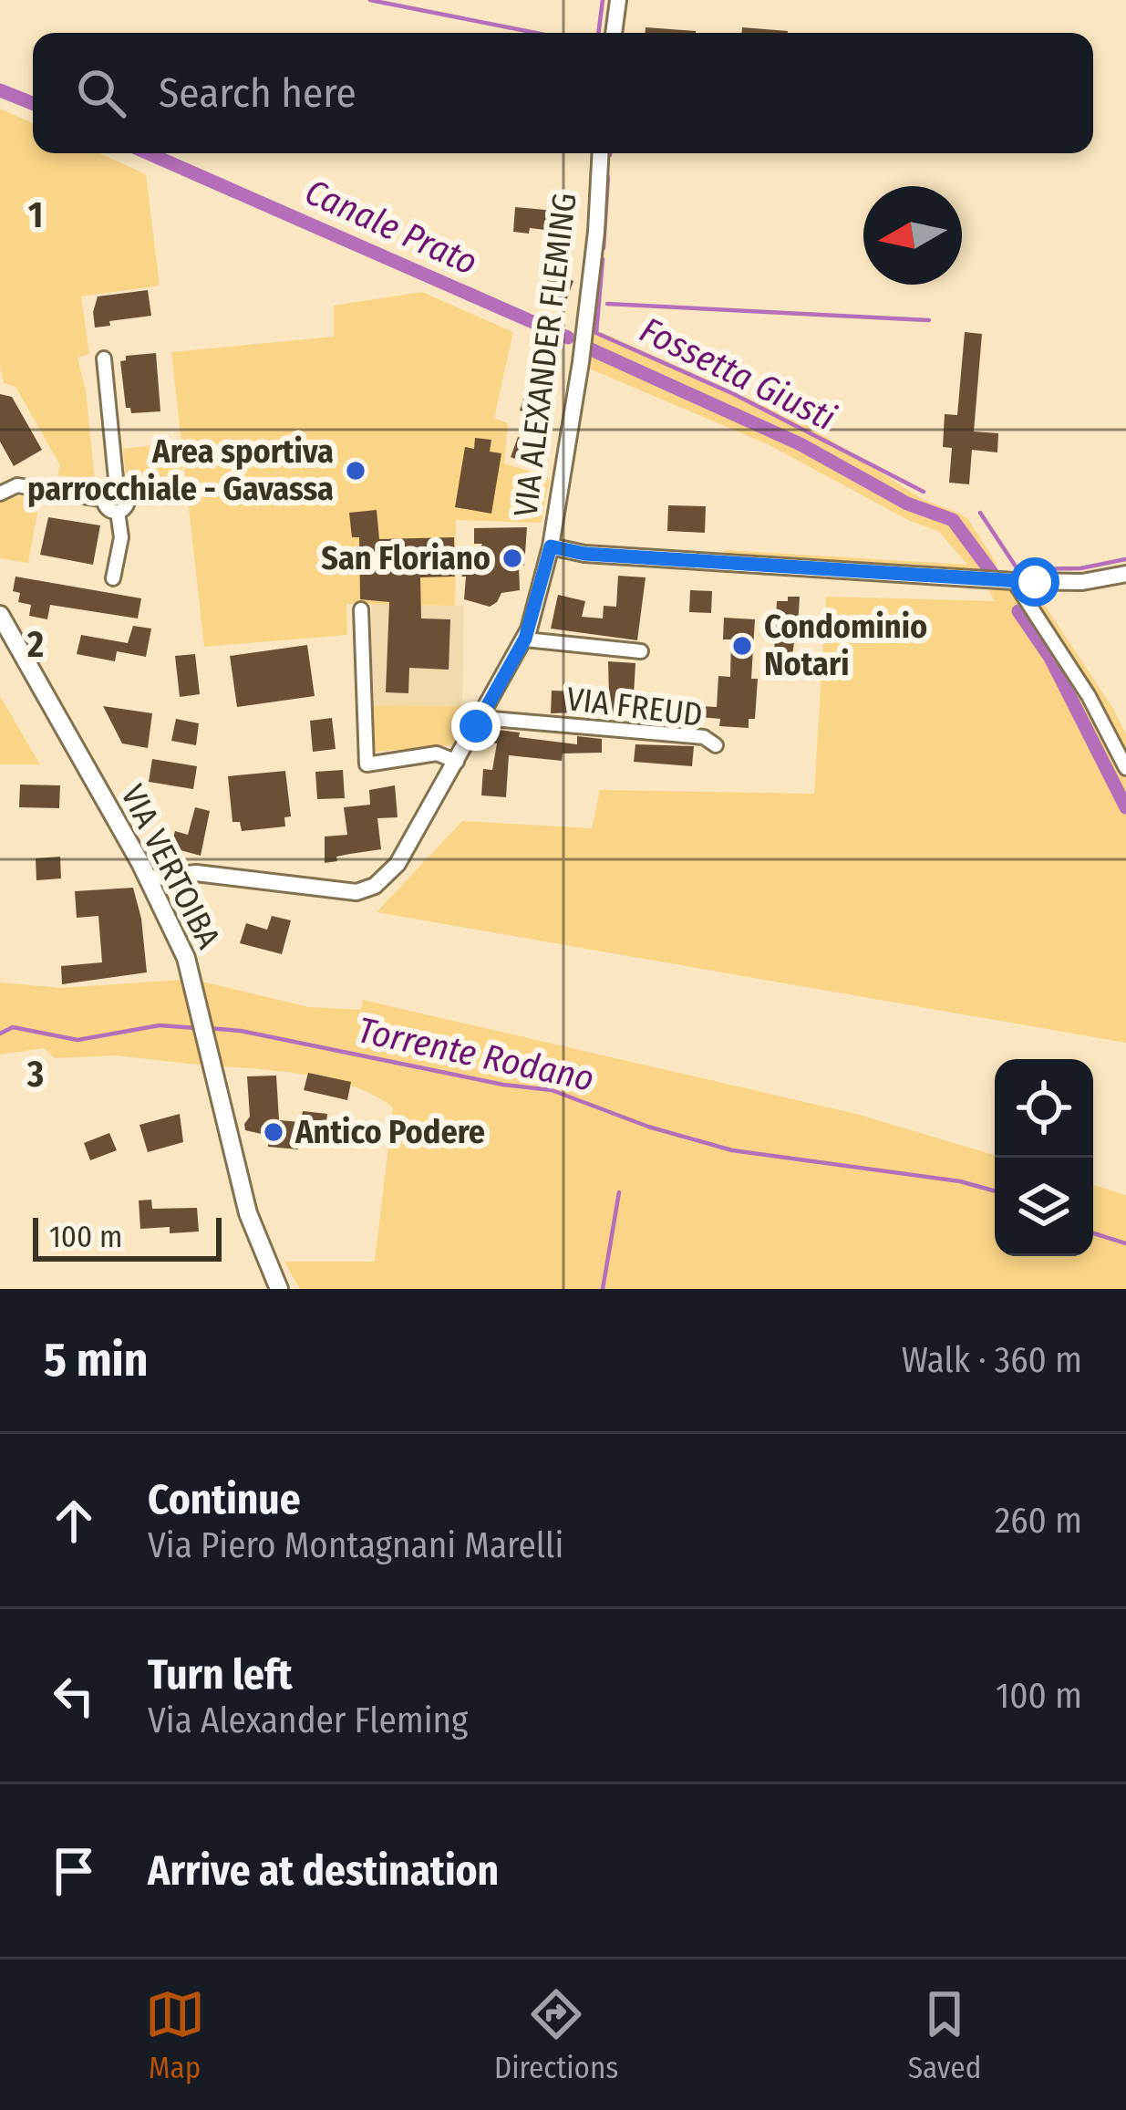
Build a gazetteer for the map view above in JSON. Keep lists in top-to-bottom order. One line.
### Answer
{"streets":{"main road":["VIA VERTOIBA"],"street":["VIA ALEXANDER FLEMING","VIA FREUD"]},"crossings":[["VIA ALEXANDER FLEMING","VIA FREUD"],["VIA ALEXANDER FLEMING","VIA VERTOIBA"]],"water":["Canale Prato","Fossetta Giusti","Torrente Rodano"],"places":["Area sportiva parrocchiale - Gavassa","San Floriano","Condominio Notari","Antico Podere"],"scale_bar":"100 m","north":"left","page":{"search":"Search here","scale":"100 m","heading":["5 min","Walk · 360 m"],"list":[["Continue","Via Piero Montagnani Marelli","260 m"],["Turn left","Via Alexander Fleming","100 m"],"Arrive at destination"],"nav":["Map","Directions","Saved"]},"grid":{"rows":["1","2","3"]}}
